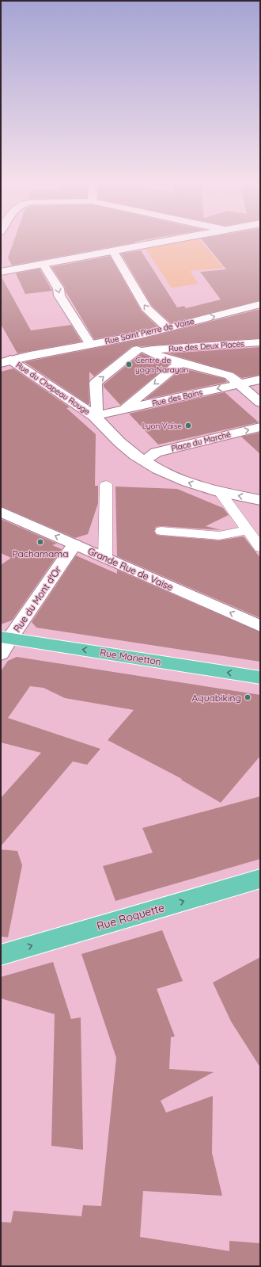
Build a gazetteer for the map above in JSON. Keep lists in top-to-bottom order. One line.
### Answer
{"streets":{"main road":["Rue Marietton","Rue Roquette"],"street":["Rue Saint Pierre de Vaise","Rue des Deux Places","Rue du Chapeau Rouge","Rue des Bains","Place du Marché","Grande Rue de Vaise","Rue du Mont d'Or"]},"crossings":[["Rue Saint Pierre de Vaise","Rue du Chapeau Rouge"],["Rue du Chapeau Rouge","Rue des Bains"],["Rue du Chapeau Rouge","Place du Marché"],["Grande Rue de Vaise","Rue du Mont d'Or"],["Rue du Mont d'Or","Rue Marietton"]],"one_way":["Rue Saint Pierre de Vaise","Rue Marietton","Rue Roquette"],"places":["Centre de yoga Narayan","Lyon Vaise","Pachamama","Aquabiking"]}
